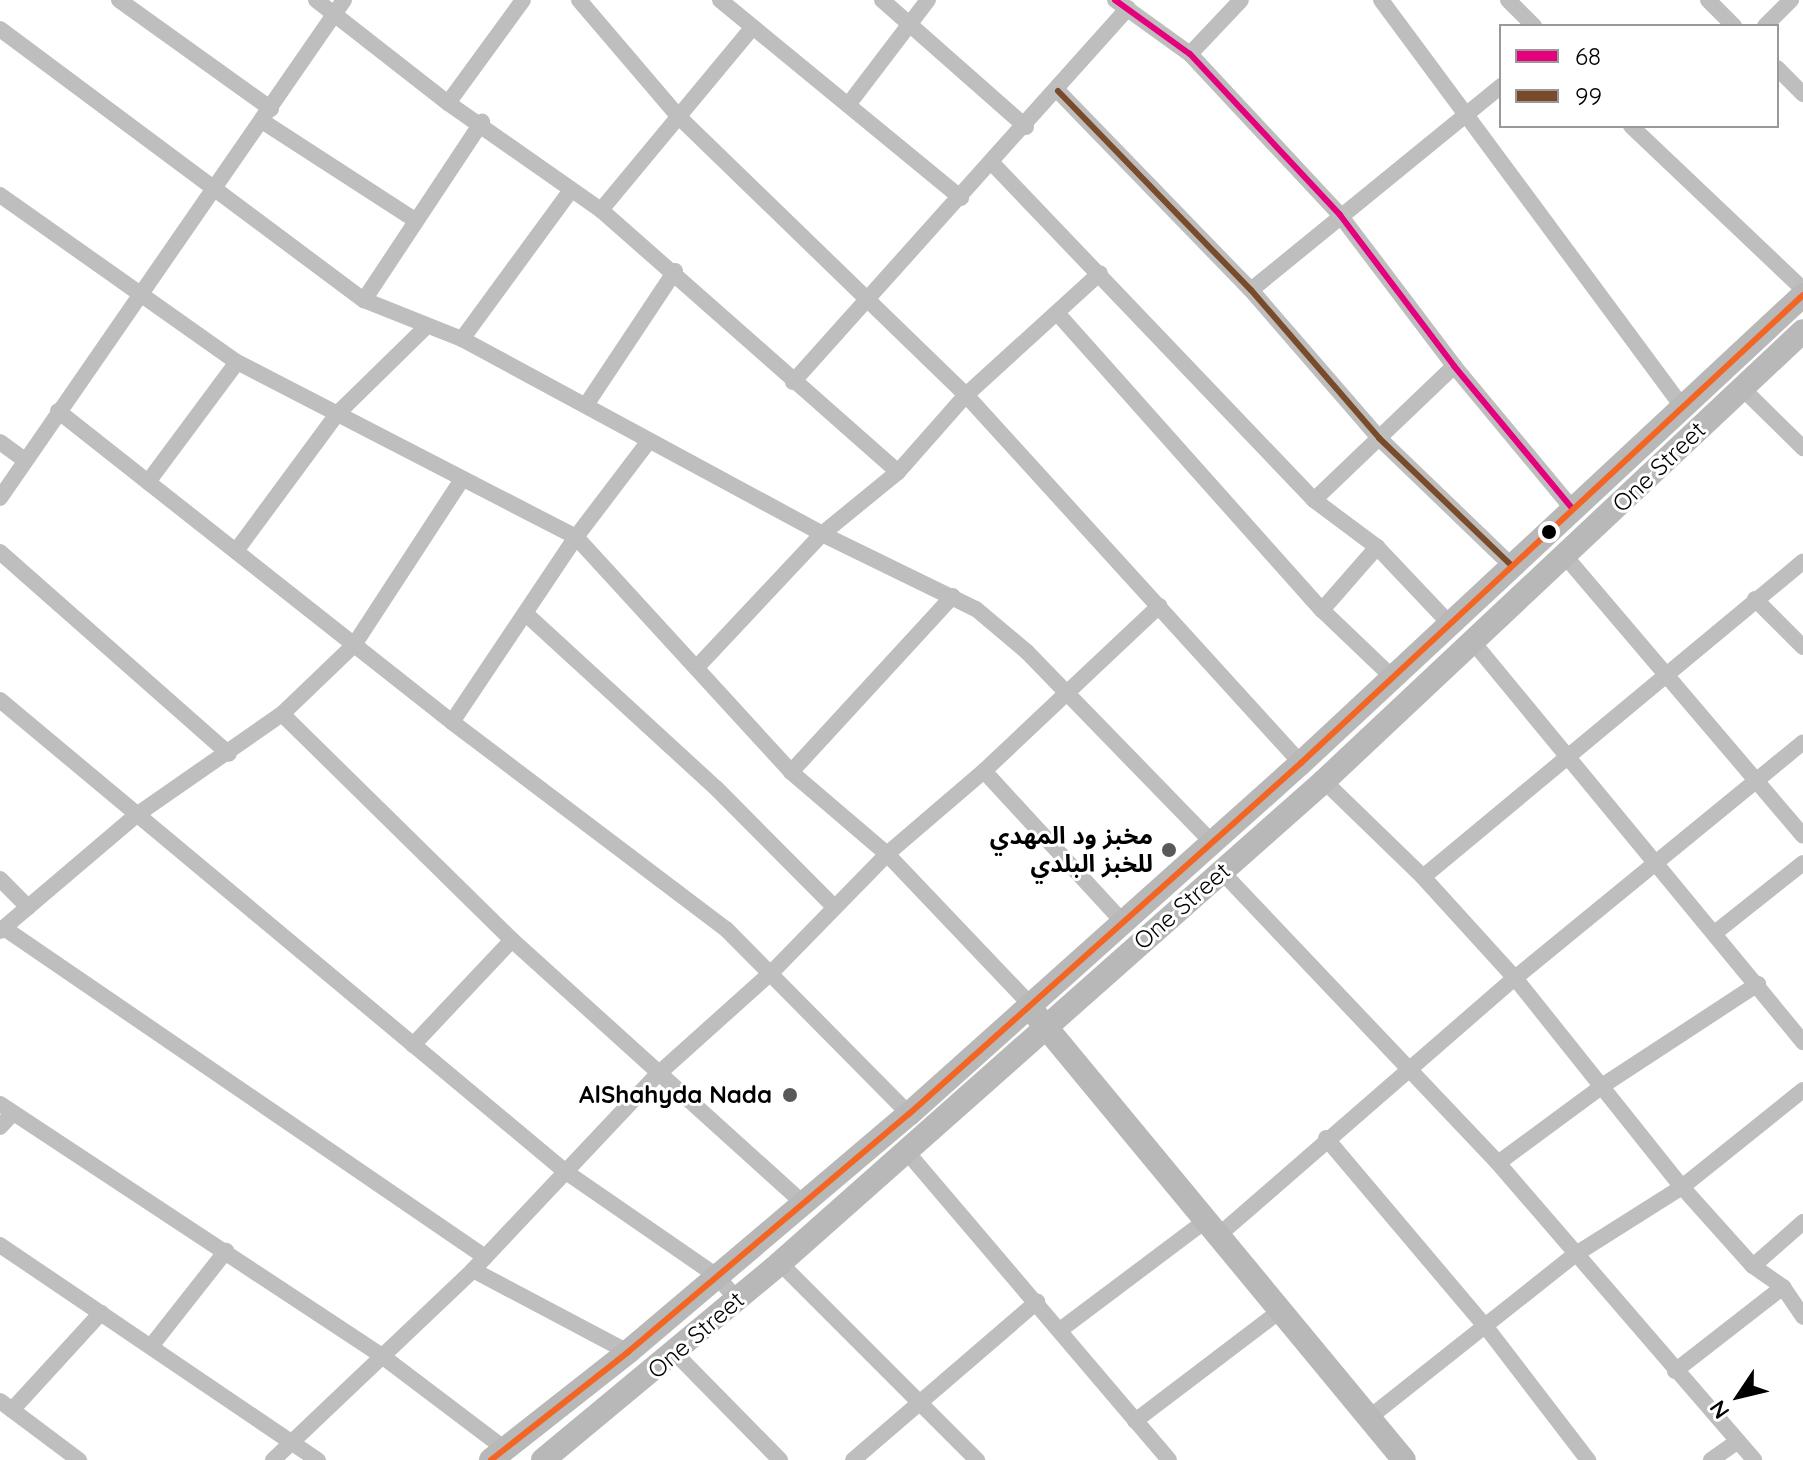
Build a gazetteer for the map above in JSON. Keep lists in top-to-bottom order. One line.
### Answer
{"streets":{"street":["One Street"]},"places":["مخبز ود المهدي للخبز البلدي","AlShahyda Nada"],"lines":["transit line 68","transit line 99"],"legend":["68","99"],"north":"bottom left"}
